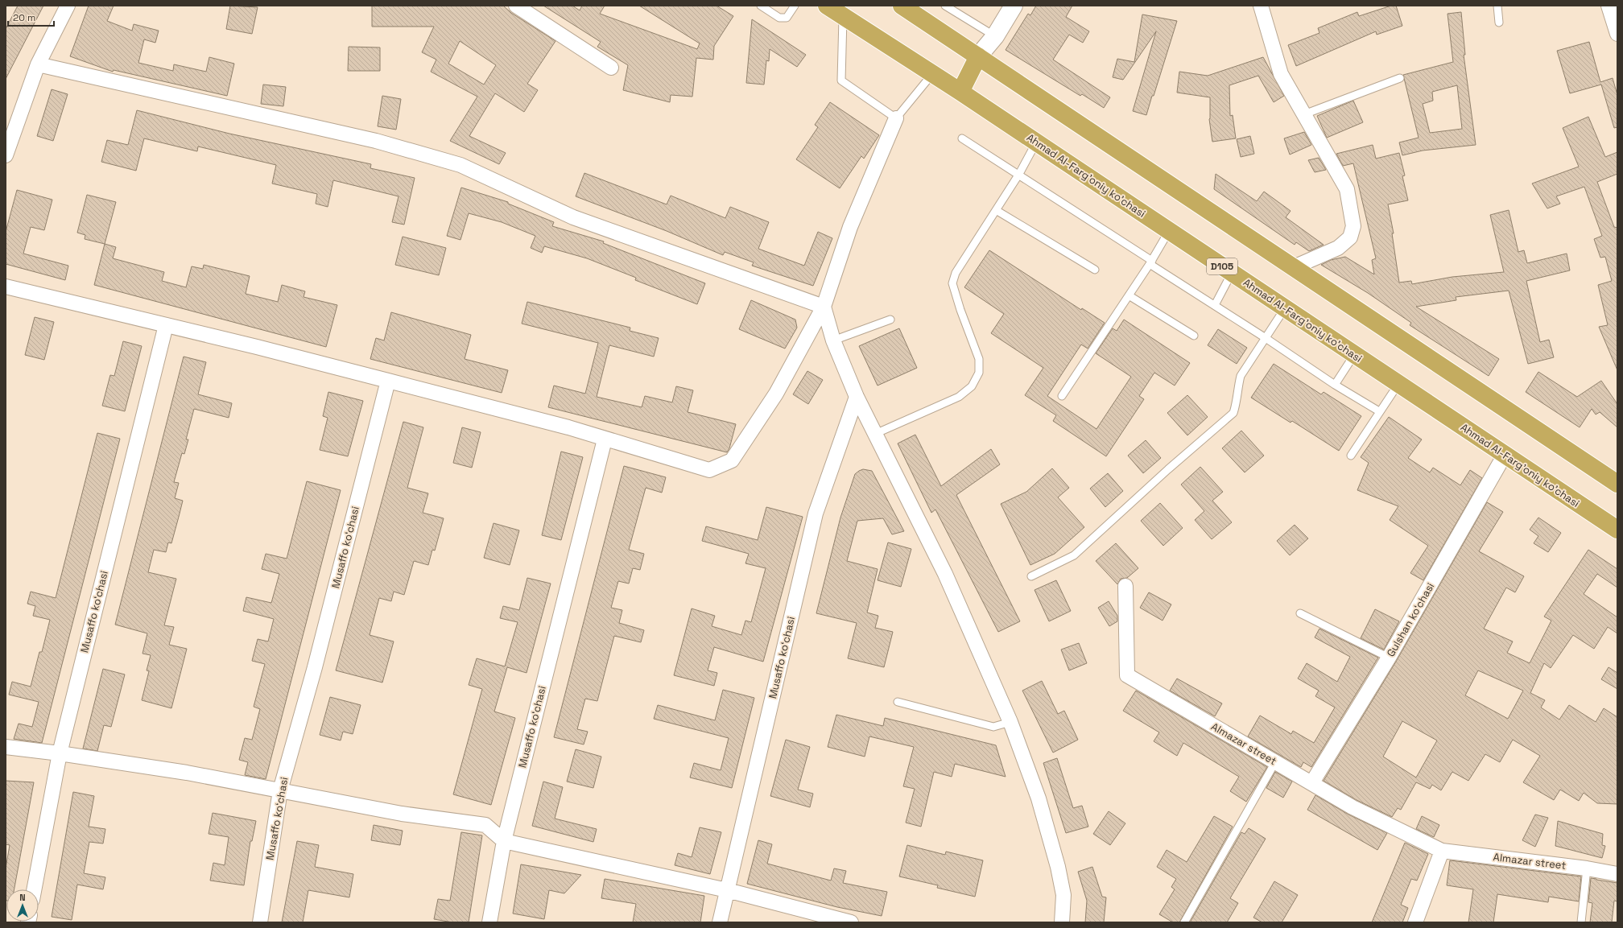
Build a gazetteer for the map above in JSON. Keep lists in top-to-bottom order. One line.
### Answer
{"streets":{"highway":["Ahmad Al-Farg'oniy ko'chasi","D105"],"street":["Musaffo koʻchasi","Gulshan koʻchasi","Almazar street"]},"crossings":[["Ahmad Al-Farg'oniy ko'chasi","Gulshan koʻchasi"],["Gulshan koʻchasi","Almazar street"]],"scale_bar":"20 m","north":"top"}
